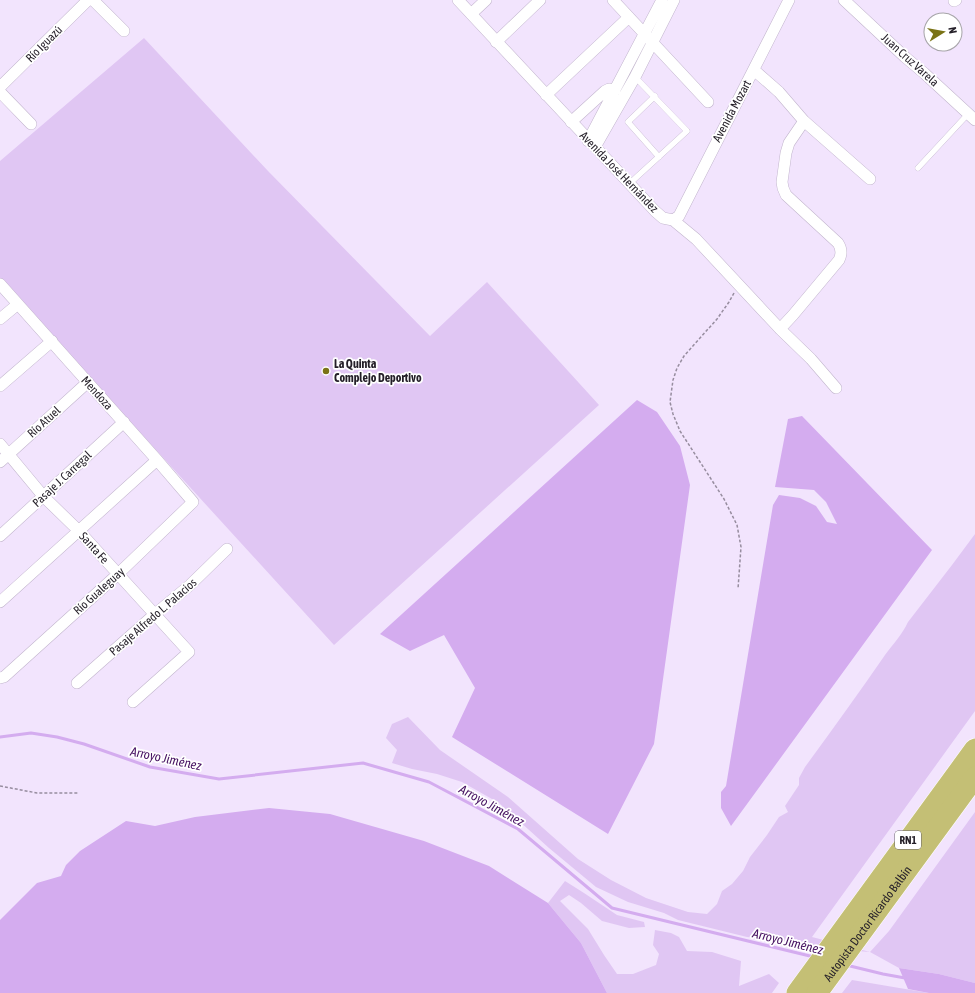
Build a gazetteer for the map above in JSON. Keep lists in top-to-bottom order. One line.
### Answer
{"streets":{"highway":["RN1","Autopista Doctor Ricardo Balbín"],"street":["Río Iguazú","Juan Cruz Varela","Avenida Mozart","Avenida José Hernández","Mendoza","Río Atuel","Pasaje J. Carregal","Santa Fe","Río Gualeguay","Pasaje Alfredo L. Palacios"]},"crossings":[["Avenida Mozart","Avenida José Hernández"],["Mendoza","Río Atuel"],["Mendoza","Pasaje J. Carregal"],["Mendoza","Río Gualeguay"],["Río Atuel","Santa Fe"],["Pasaje J. Carregal","Santa Fe"],["Santa Fe","Río Gualeguay"],["Santa Fe","Pasaje Alfredo L. Palacios"]],"water":["Arroyo Jiménez"],"places":["La Quinta Complejo Deportivo"],"north":"right"}
